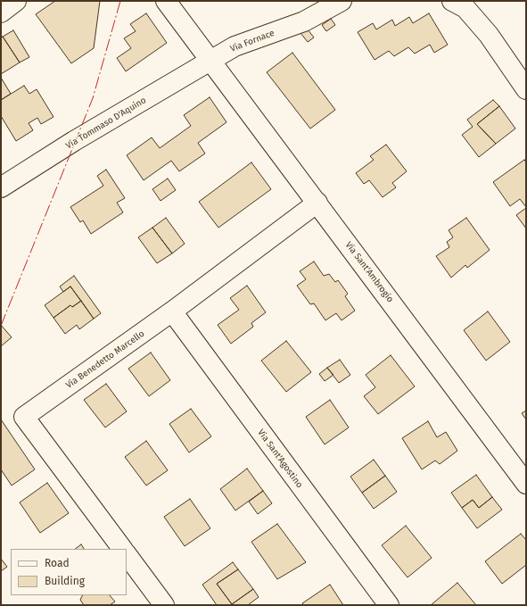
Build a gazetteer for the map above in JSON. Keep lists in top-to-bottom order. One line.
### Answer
{"streets":{"street":["Via Fornace","Via Tommaso D'Aquino","Via Sant'Ambrogio","Via Benedetto Marcello","Via Sant'Agostino"]},"crossings":[["Via Fornace","Via Tommaso D'Aquino"],["Via Fornace","Via Sant'Ambrogio"],["Via Tommaso D'Aquino","Via Sant'Ambrogio"],["Via Sant'Ambrogio","Via Benedetto Marcello"],["Via Benedetto Marcello","Via Sant'Agostino"]],"legend":["Road","Building"]}
